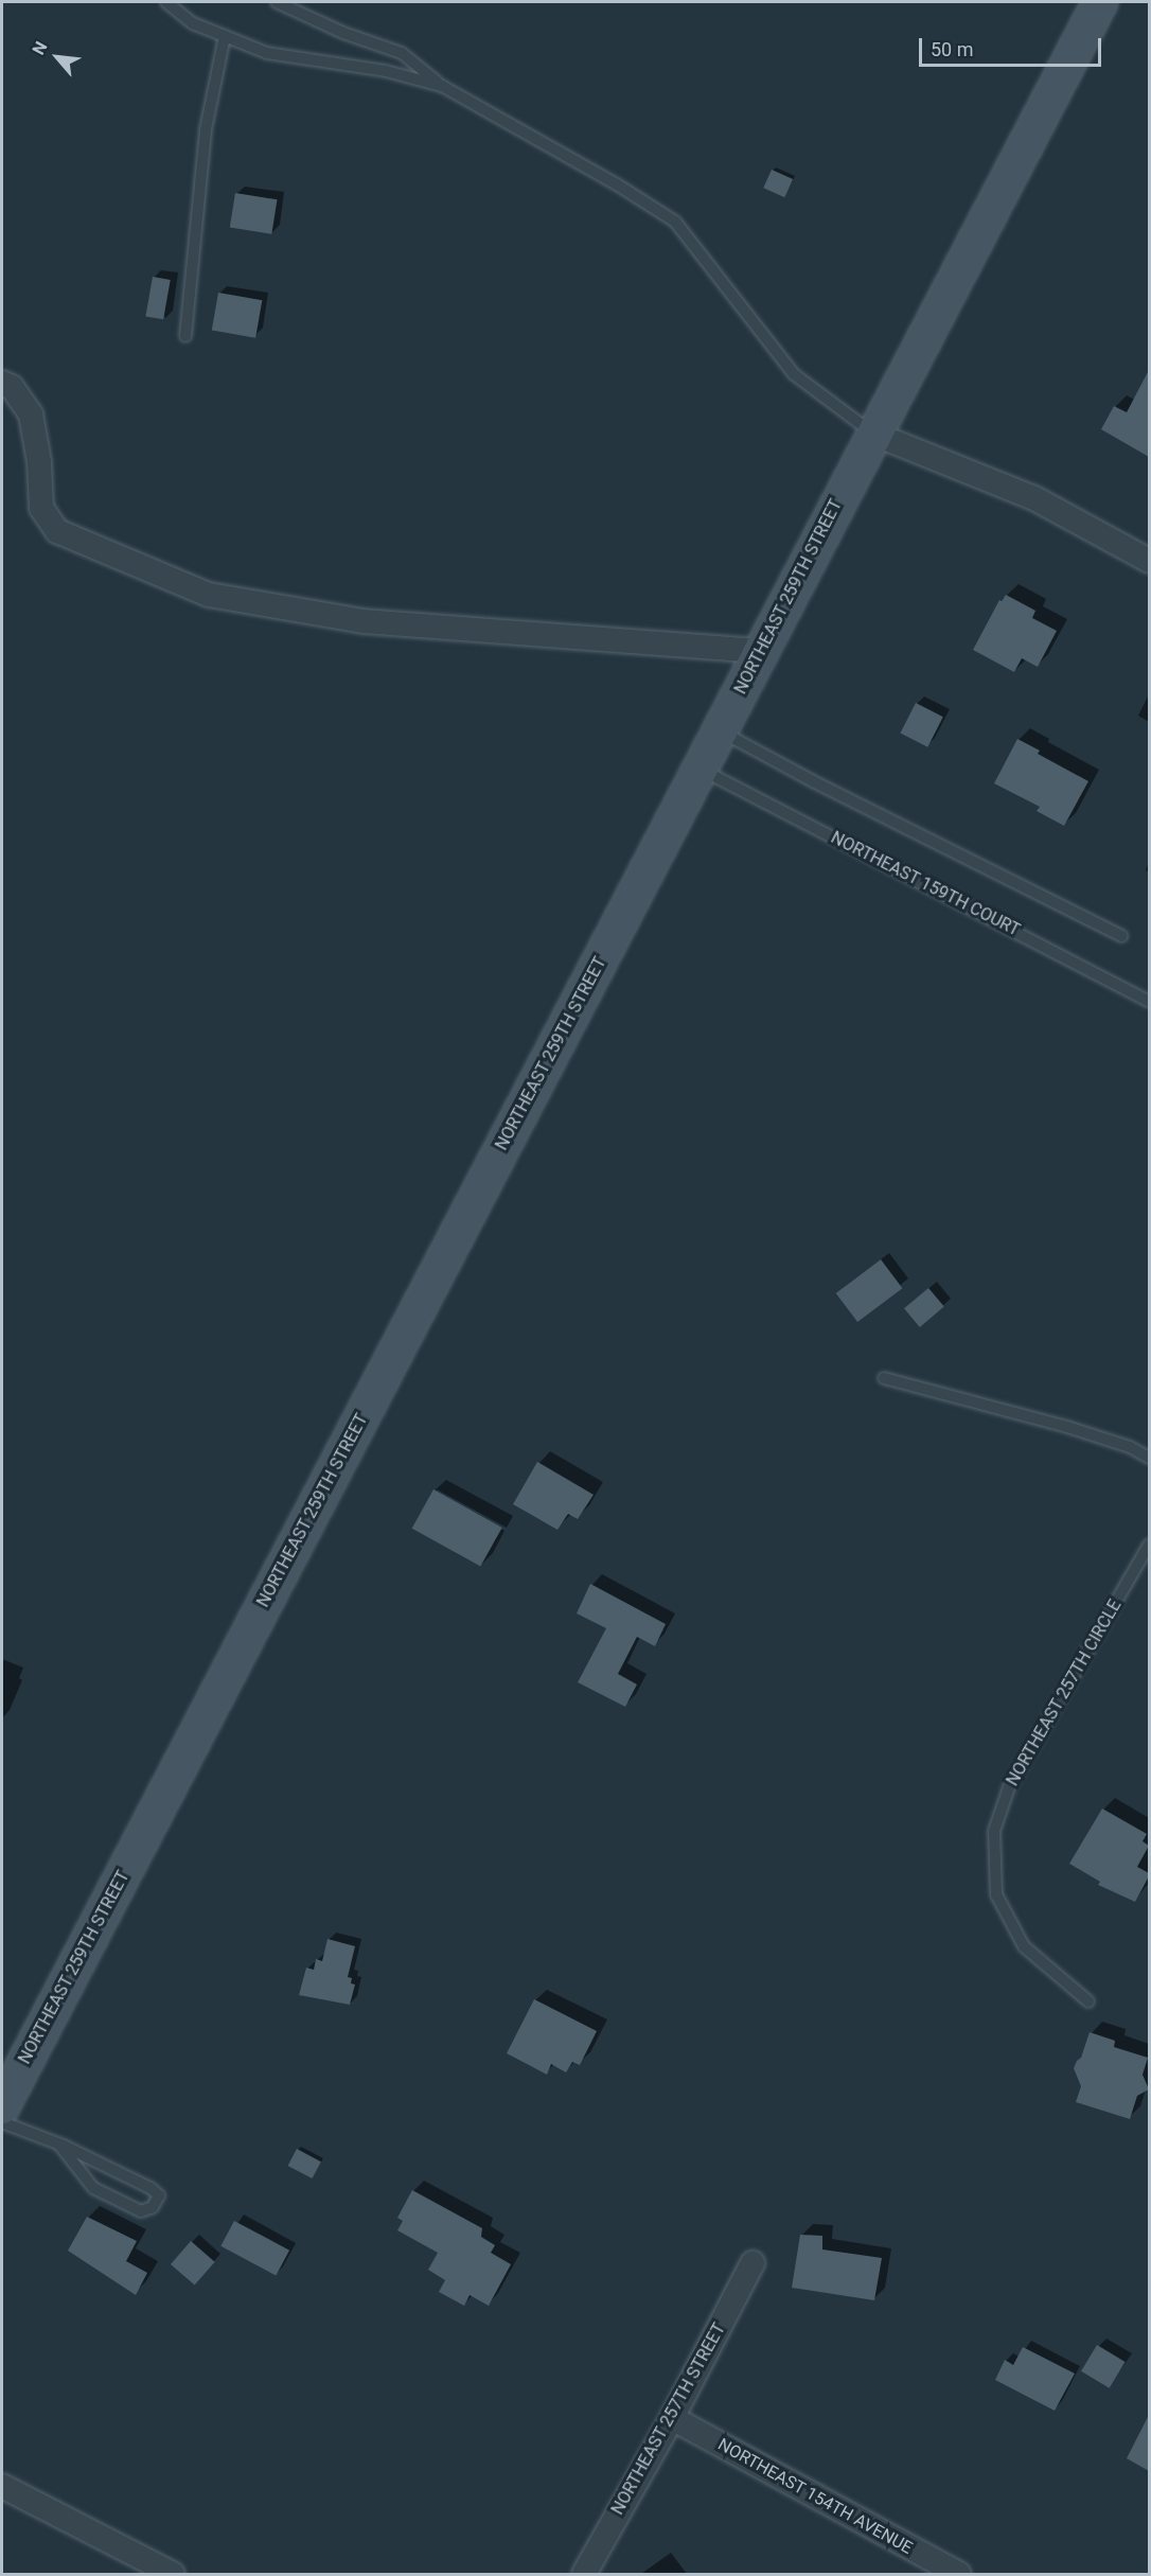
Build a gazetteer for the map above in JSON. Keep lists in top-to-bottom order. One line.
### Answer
{"streets":{"street":["NORTHEAST 259TH STREET","NORTHEAST 257TH STREET","NORTHEAST 154TH AVENUE"],"lane":["NORTHEAST 159TH COURT","NORTHEAST 257TH CIRCLE"]},"crossings":[["NORTHEAST 259TH STREET","NORTHEAST 159TH COURT"],["NORTHEAST 257TH STREET","NORTHEAST 154TH AVENUE"]],"scale_bar":"50 m","north":"top left"}
